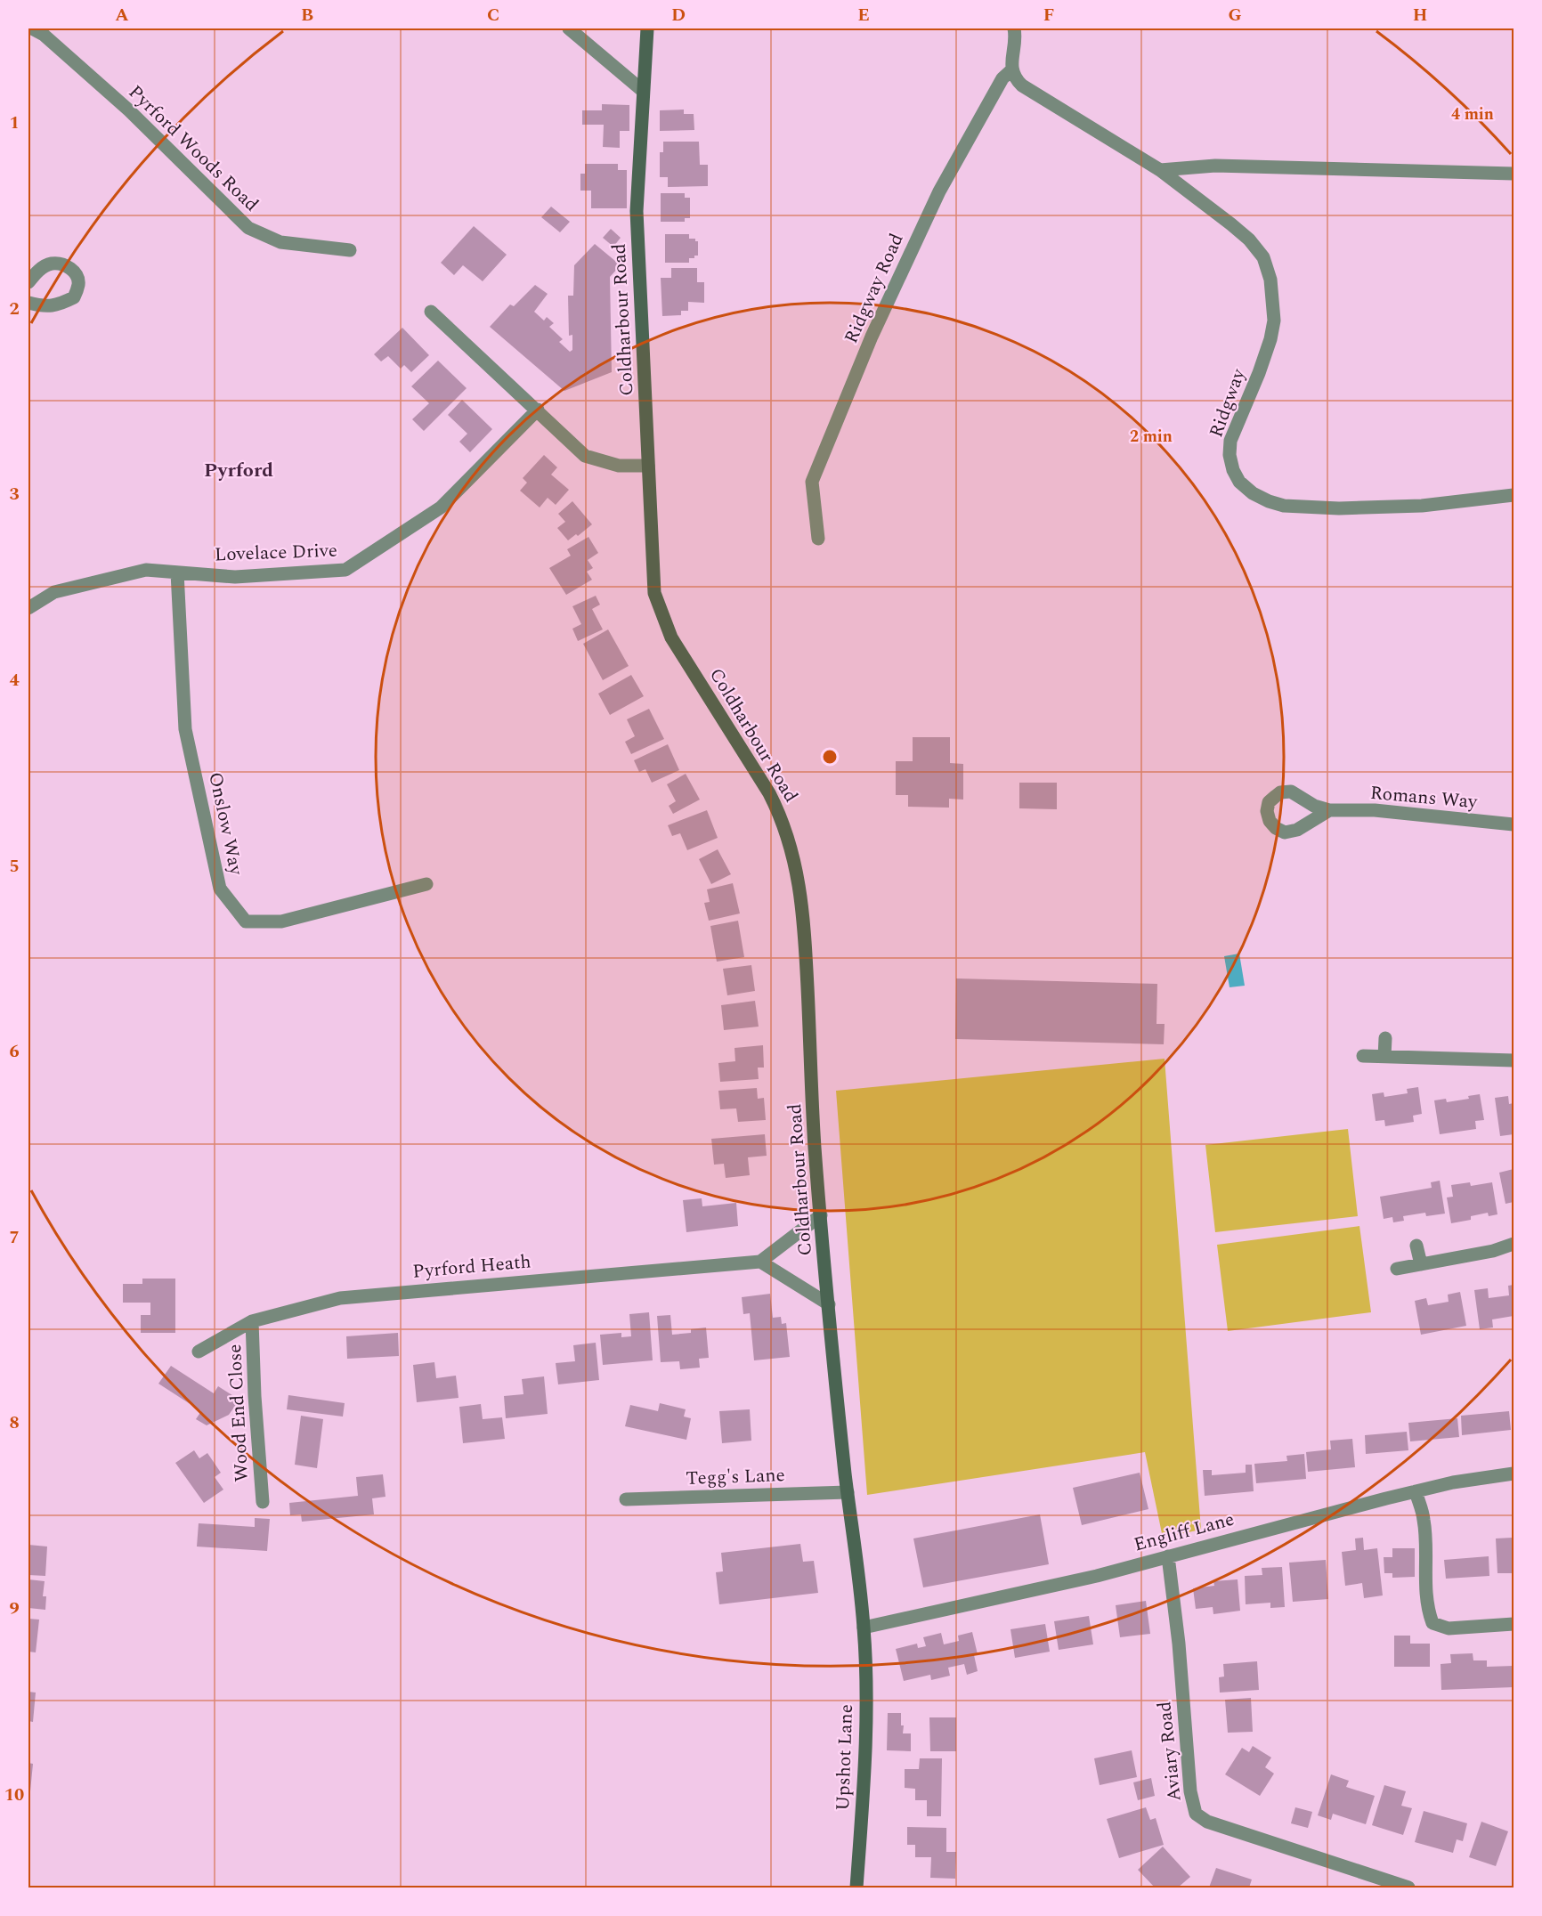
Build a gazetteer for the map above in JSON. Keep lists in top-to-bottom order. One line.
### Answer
{"streets":{"main road":["Coldharbour Road","Upshot Lane"],"street":["Pyrford Woods Road","Ridgway Road","Ridgway","Lovelace Drive","Romans Way","Onslow Way","Pyrford Heath","Wood End Close","Tegg's Lane","Engliff Lane","Aviary Road"]},"crossings":[["Ridgway Road","Ridgway"],["Coldharbour Road","Tegg's Lane"],["Coldharbour Road","Engliff Lane"],["Coldharbour Road","Upshot Lane"],["Lovelace Drive","Onslow Way"],["Pyrford Heath","Wood End Close"],["Engliff Lane","Aviary Road"],["Engliff Lane","Upshot Lane"]],"districts":["Pyrford"],"grid":{"columns":["A","B","C","D","E","F","G","H"],"rows":["1","2","3","4","5","6","7","8","9","10"]},"rings":["4 min","2 min"]}
